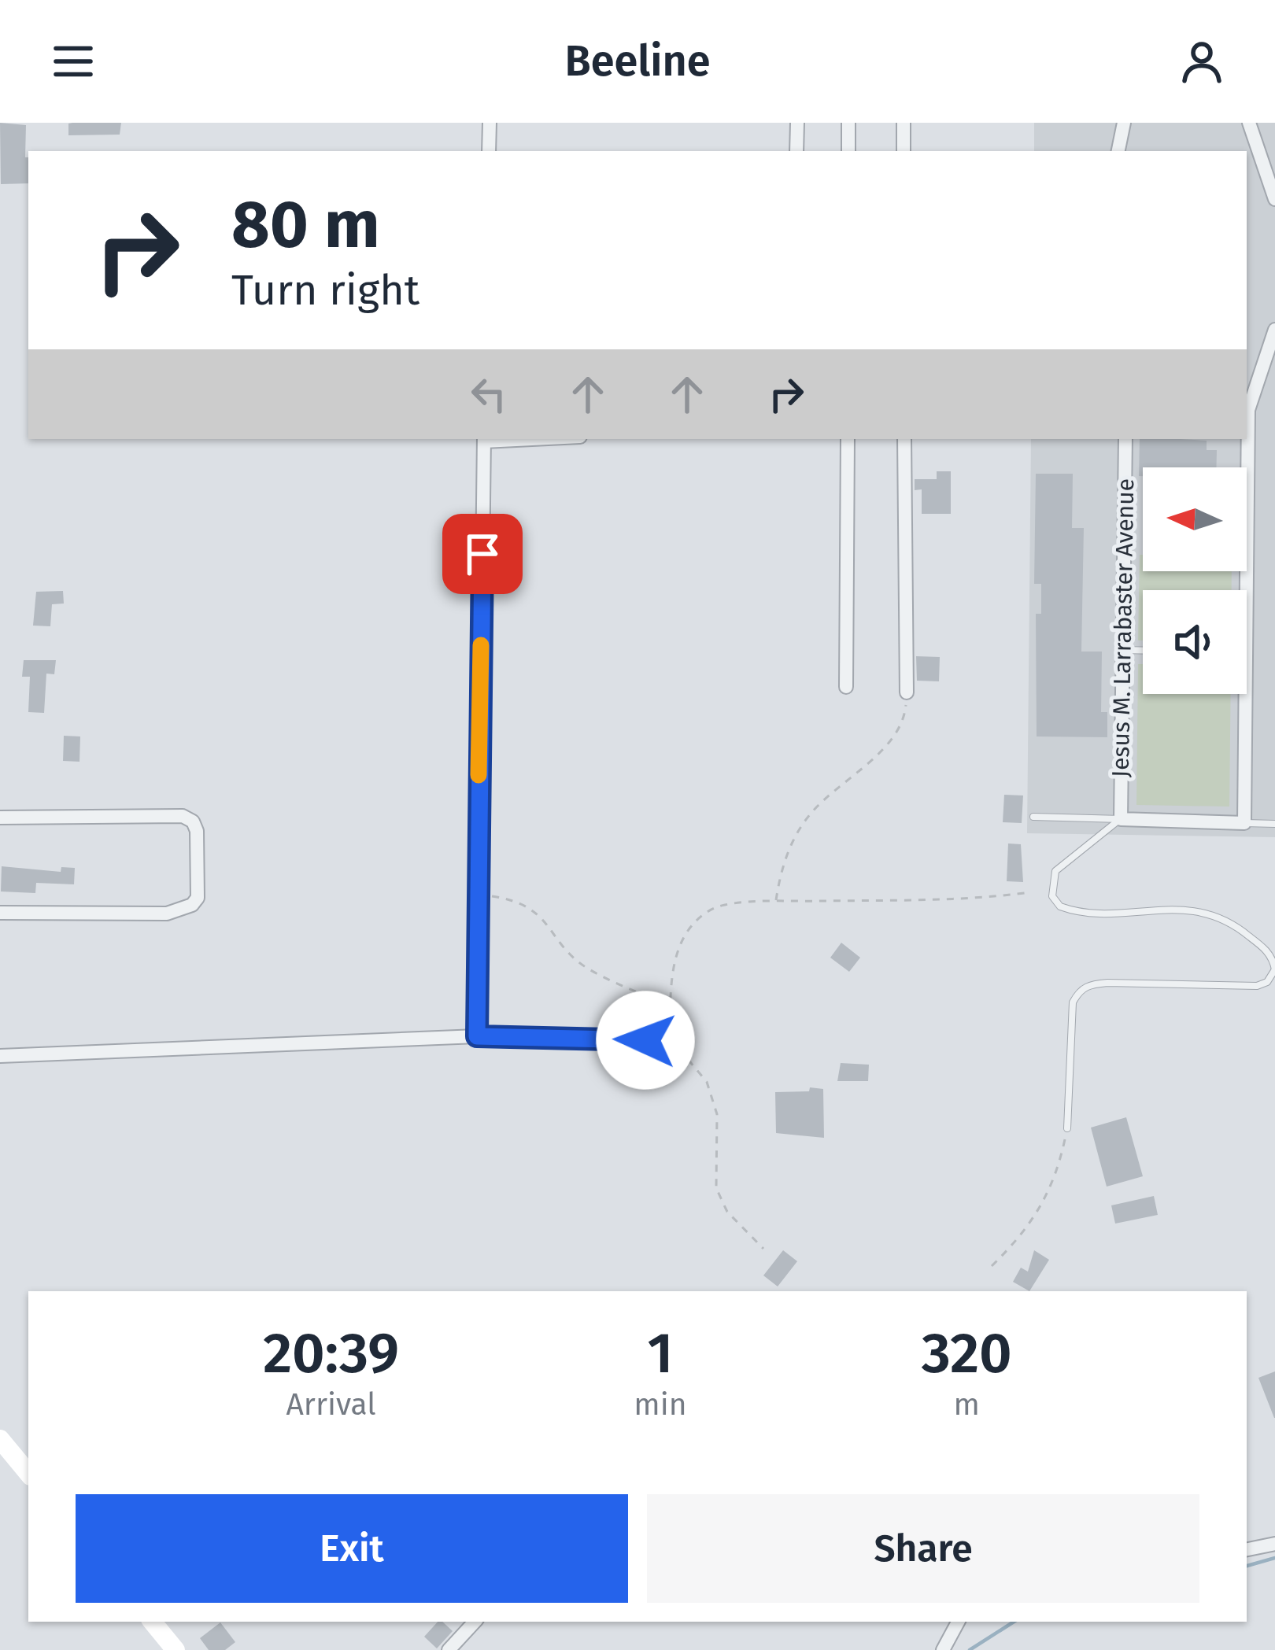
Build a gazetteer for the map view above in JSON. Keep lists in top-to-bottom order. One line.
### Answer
{"streets":{"street":["Jesus M. Larrabaster Avenue"]},"north":"left","page":{"header":"Beeline","turn":["80 m","Turn right"],"eta":["20:39","Arrival","1","min","320","m"],"buttons":["Exit","Share"]}}
